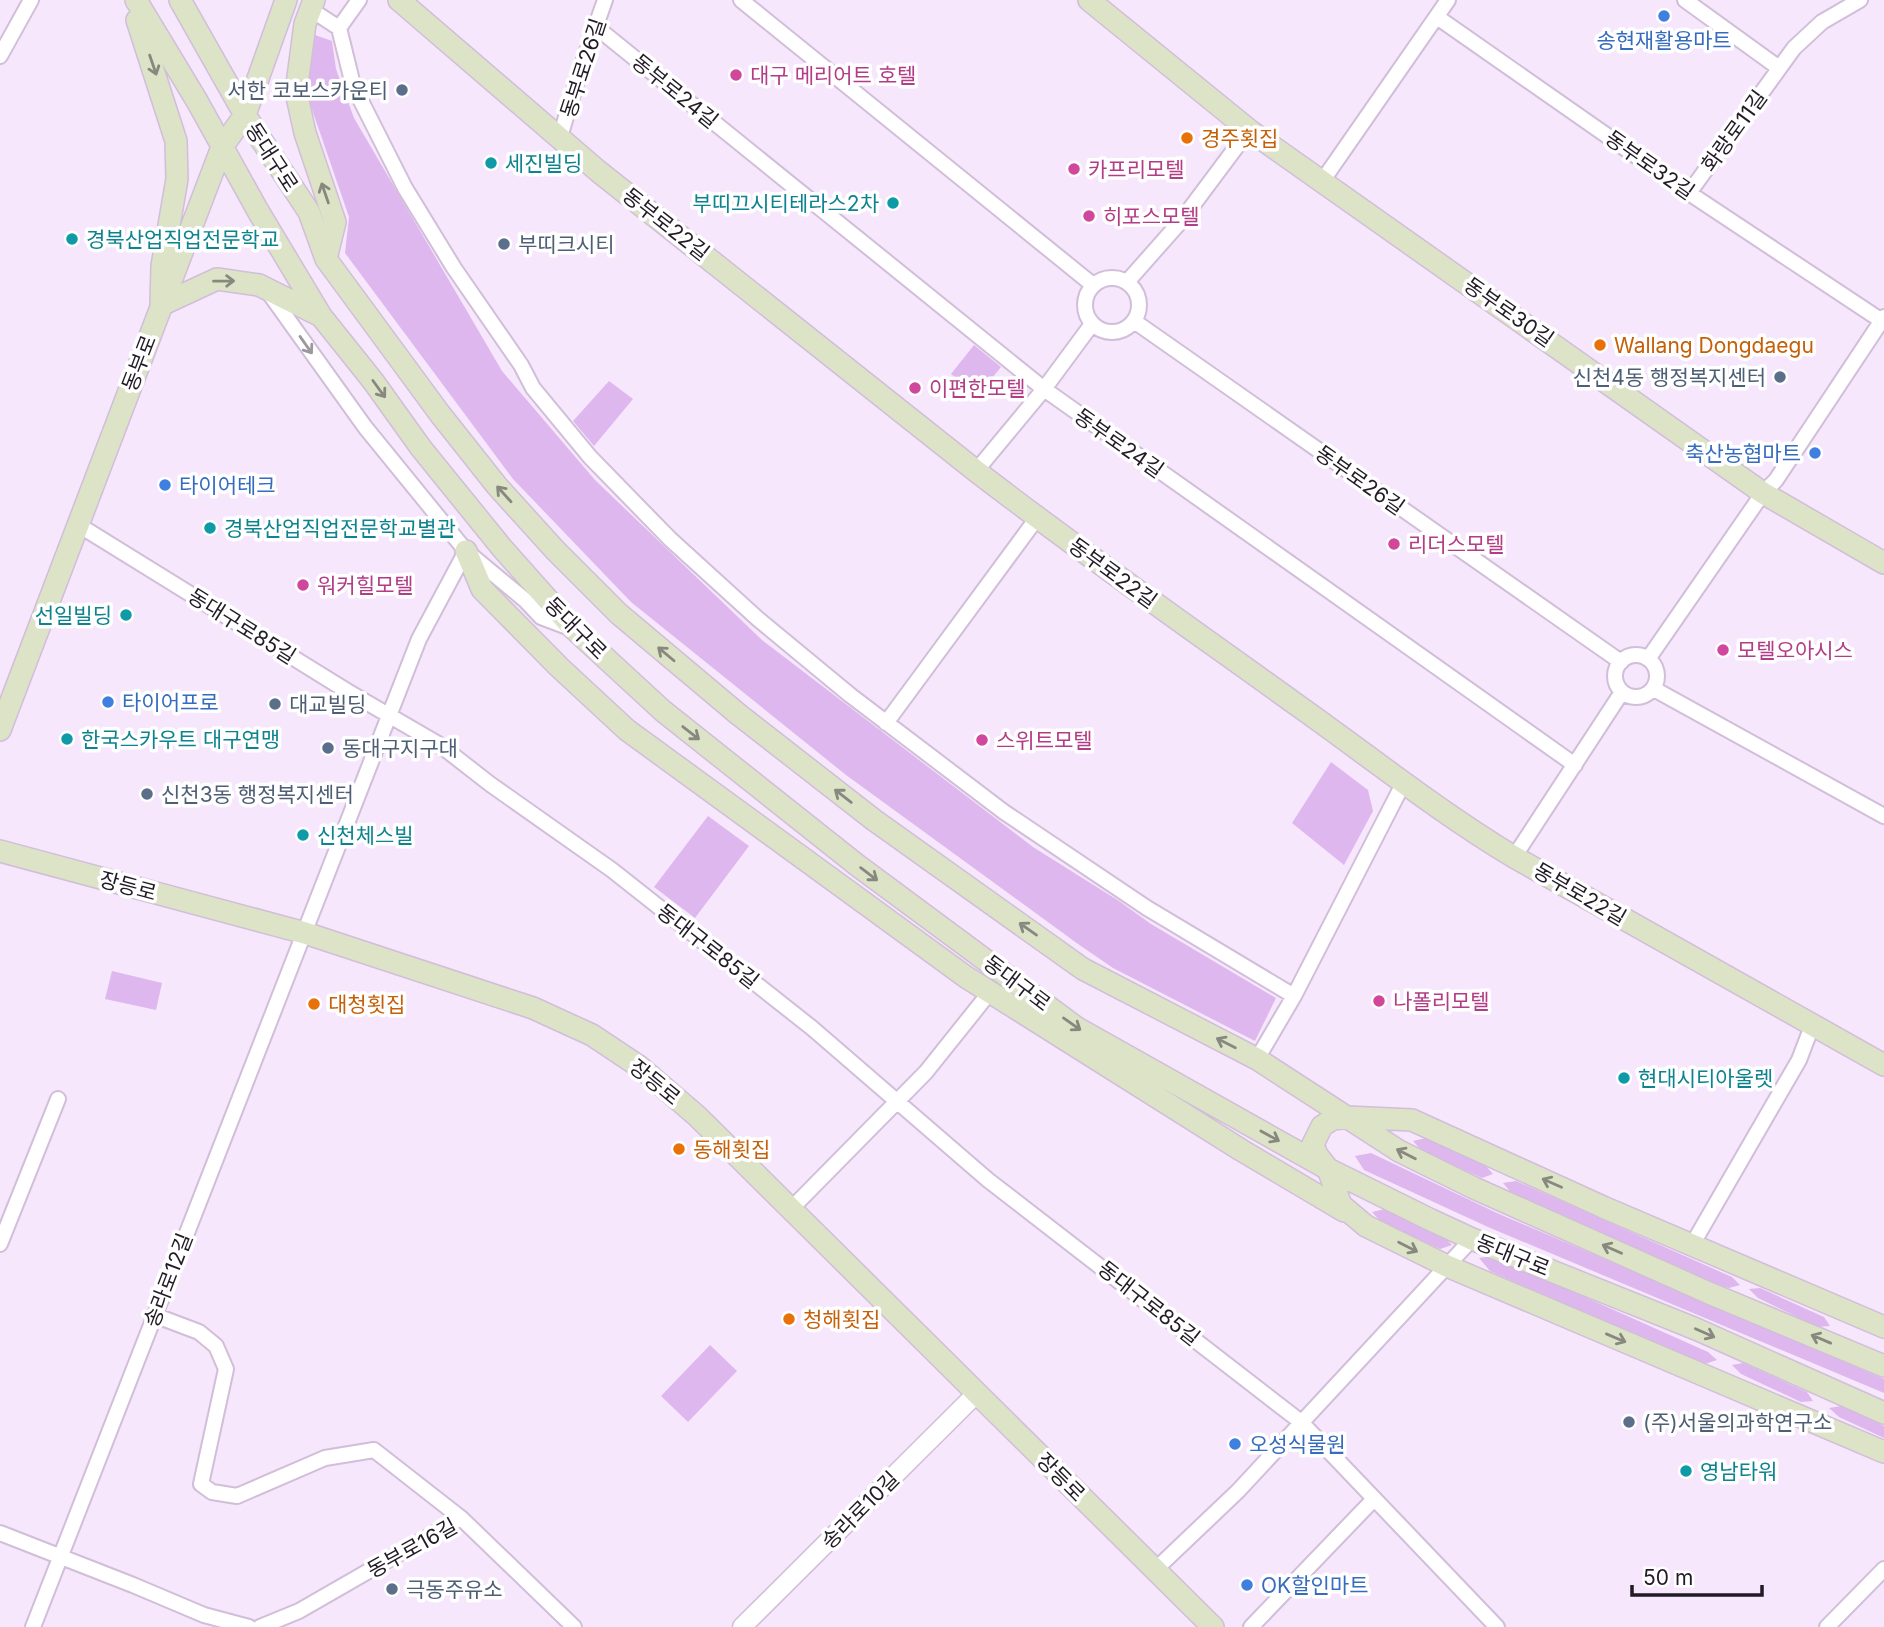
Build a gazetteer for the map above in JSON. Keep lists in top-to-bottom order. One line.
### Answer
{"streets":{"main road":["동대구로","동부로22길","동부로30길","동부로","장등로"],"street":["동부로26길","동부로24길","화랑로11길","동부로32길","동대구로85길","송라로12길","송라로10길","동부로16길"]},"crossings":[["동부로26길","동부로24길"],["동부로26길","동부로22길"],["화랑로11길","동부로32길"],["동대구로","동부로"],["동부로","동대구로85길"],["동대구로85길","송라로12길"],["장등로","송라로12길"],["장등로","송라로10길"]],"places":["송현재활용마트","대구 메리어트 호텔","서한 코보스카운티","경주횟집","세진빌딩","카프리모텔","부띠끄시티테라스2차","히포스모텔","경북산업직업전문학교","부띠크시티","Wallang Dongdaegu","신천4동 행정복지센터","이편한모텔","축산농협마트","타이어테크","경북산업직업전문학교별관","리더스모텔","워커힐모텔","선일빌딩","모텔오아시스","타이어프로","대교빌딩","한국스카우트 대구연맹","스위트모텔","동대구지구대","신천3동 행정복지센터","신천체스빌","나폴리모텔","대청횟집","현대시티아울렛","동해횟집","청해횟집","(주)서울의과학연구소","오성식물원","영남타워","OK할인마트","극동주유소"],"scale_bar":"50 m"}
